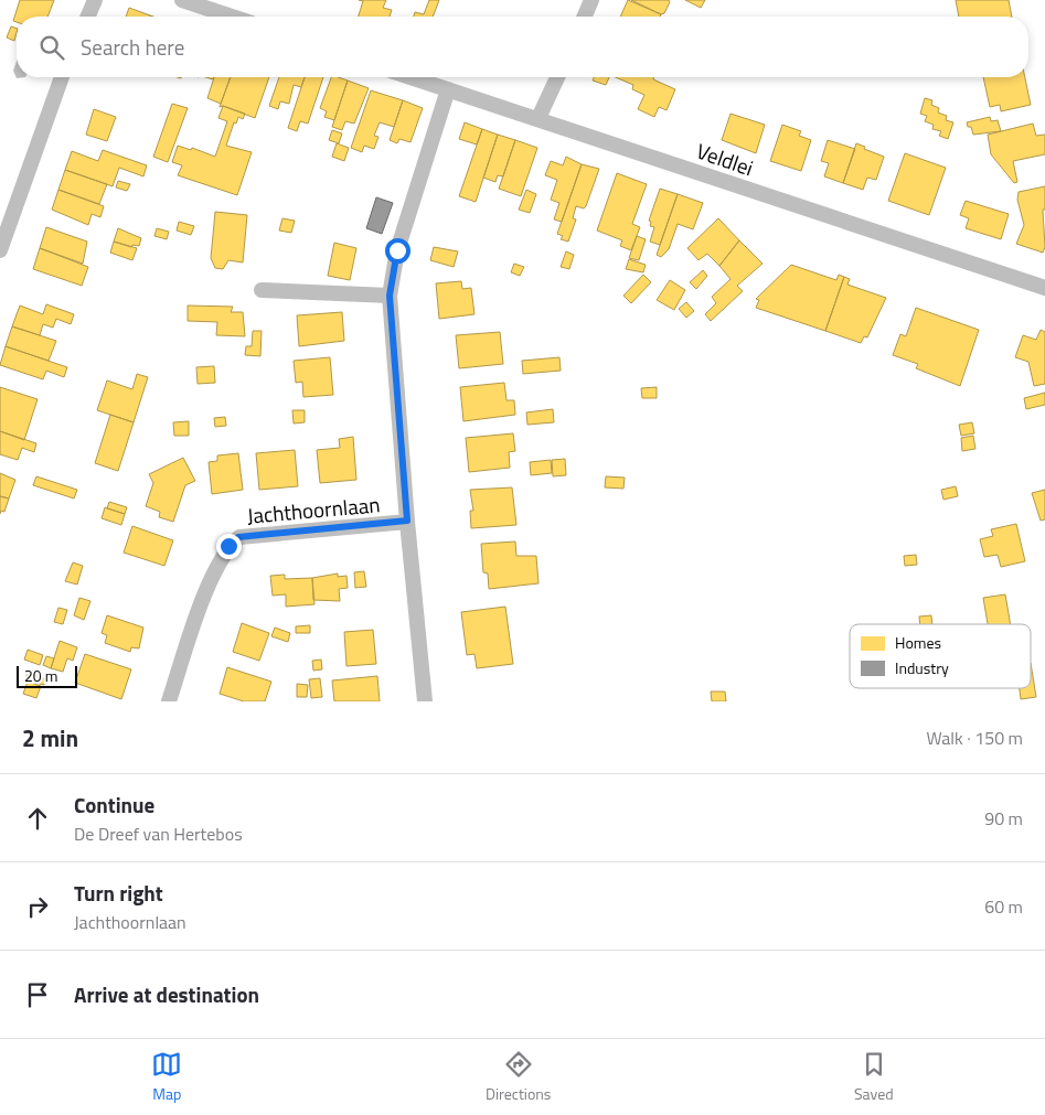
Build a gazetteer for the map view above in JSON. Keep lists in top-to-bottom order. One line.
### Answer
{"streets":{"street":["Veldlei","Jachthoornlaan"]},"legend":["Homes","Industry"],"scale_bar":"20 m","page":{"search":"Search here","scale":"20 m","heading":["2 min","Walk · 150 m"],"list":[["Continue","De Dreef van Hertebos","90 m"],["Turn right","Jachthoornlaan","60 m"],"Arrive at destination"],"nav":["Map","Directions","Saved"]}}
